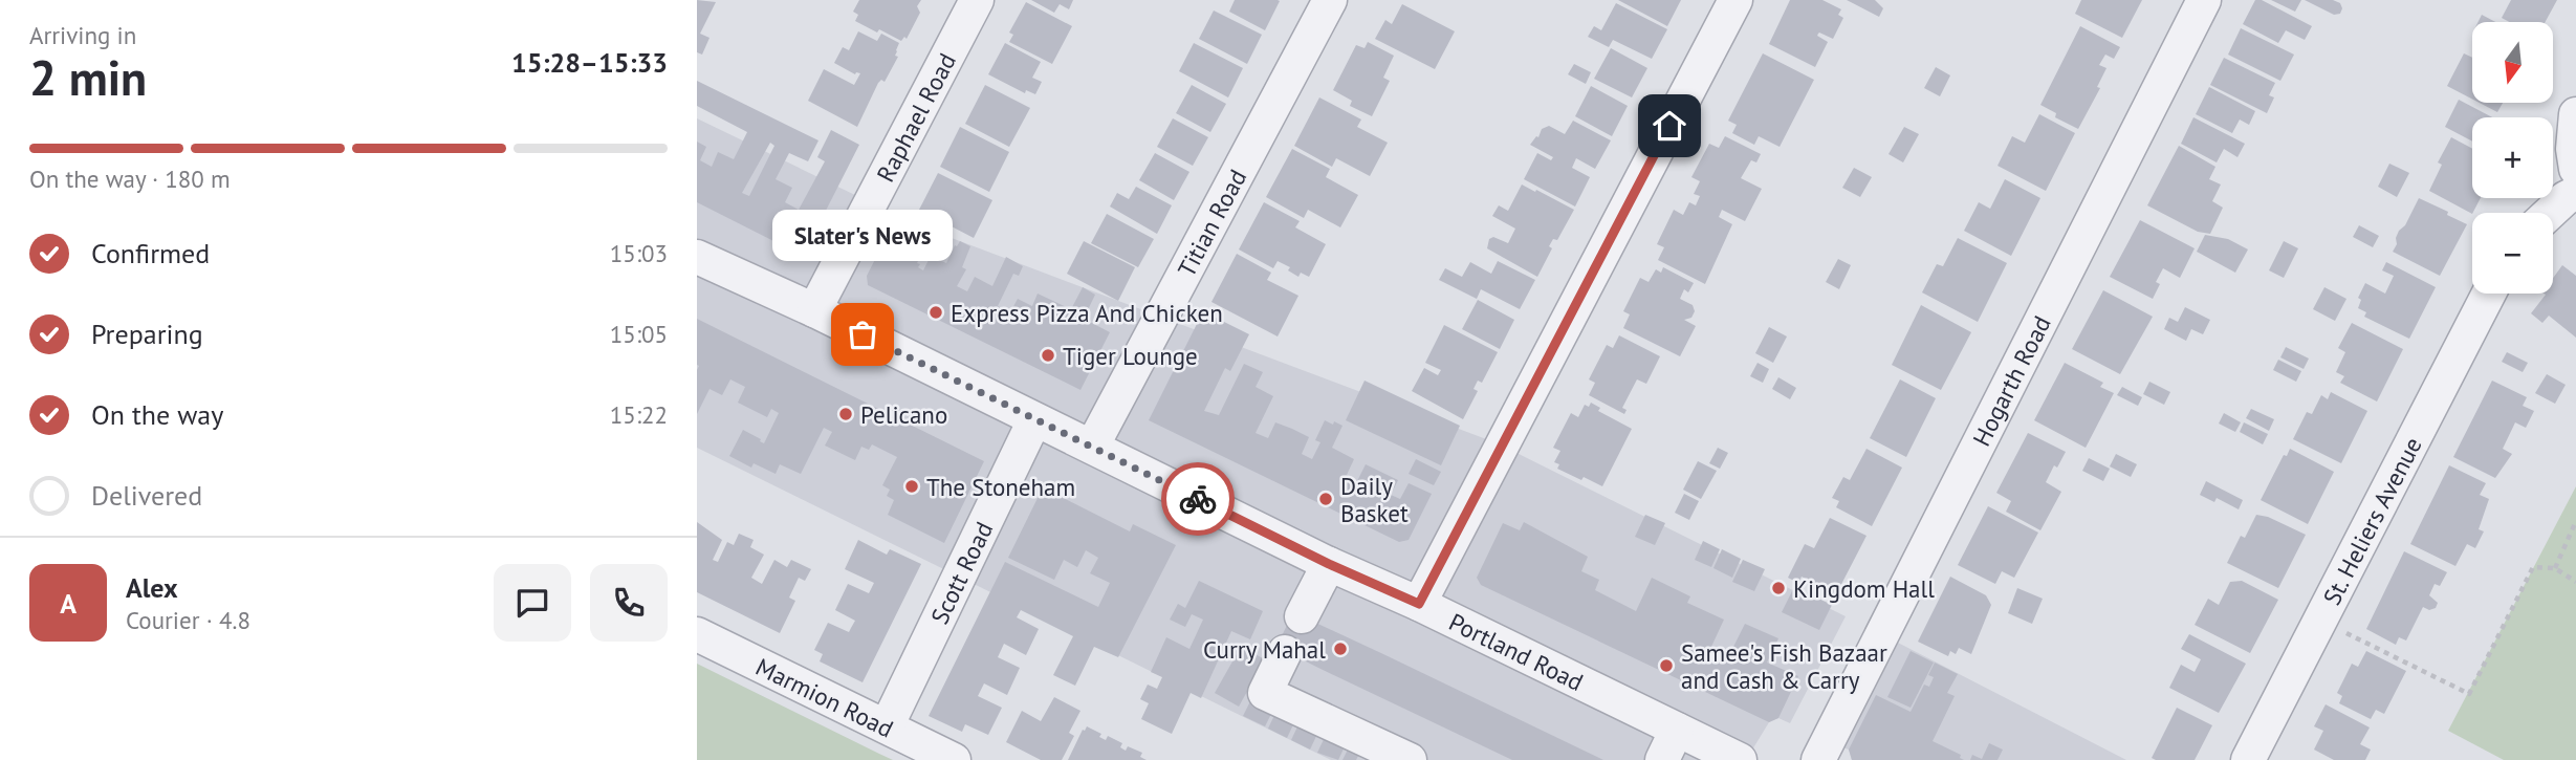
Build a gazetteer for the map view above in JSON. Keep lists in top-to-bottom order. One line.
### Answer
{"streets":{"street":["Raphael Road","Titian Road","Hogarth Road","St. Heliers Avenue","Scott Road","Portland Road","Marmion Road"]},"crossings":[["Raphael Road","Portland Road"],["Titian Road","Portland Road"],["Scott Road","Portland Road"],["Scott Road","Marmion Road"]],"places":["Express Pizza And Chicken","Slater's News","Tiger Lounge","Pelicano","The Stoneham","Daily Basket","Kingdom Hall","Curry Mahal","Samee's Fish Bazaar and Cash & Carry"],"north":"bottom","page":{"heading":["2 min","Arriving in","15:28–15:33"],"panel":["Alex","Courier · 4.8"],"map_buttons":["+","−"],"bar":"On the way · 180 m","bubble":"Slater's News","list":[["Confirmed","15:03"],["Preparing","15:05"],["On the way","15:22"],"Delivered"],"round":"A"}}
